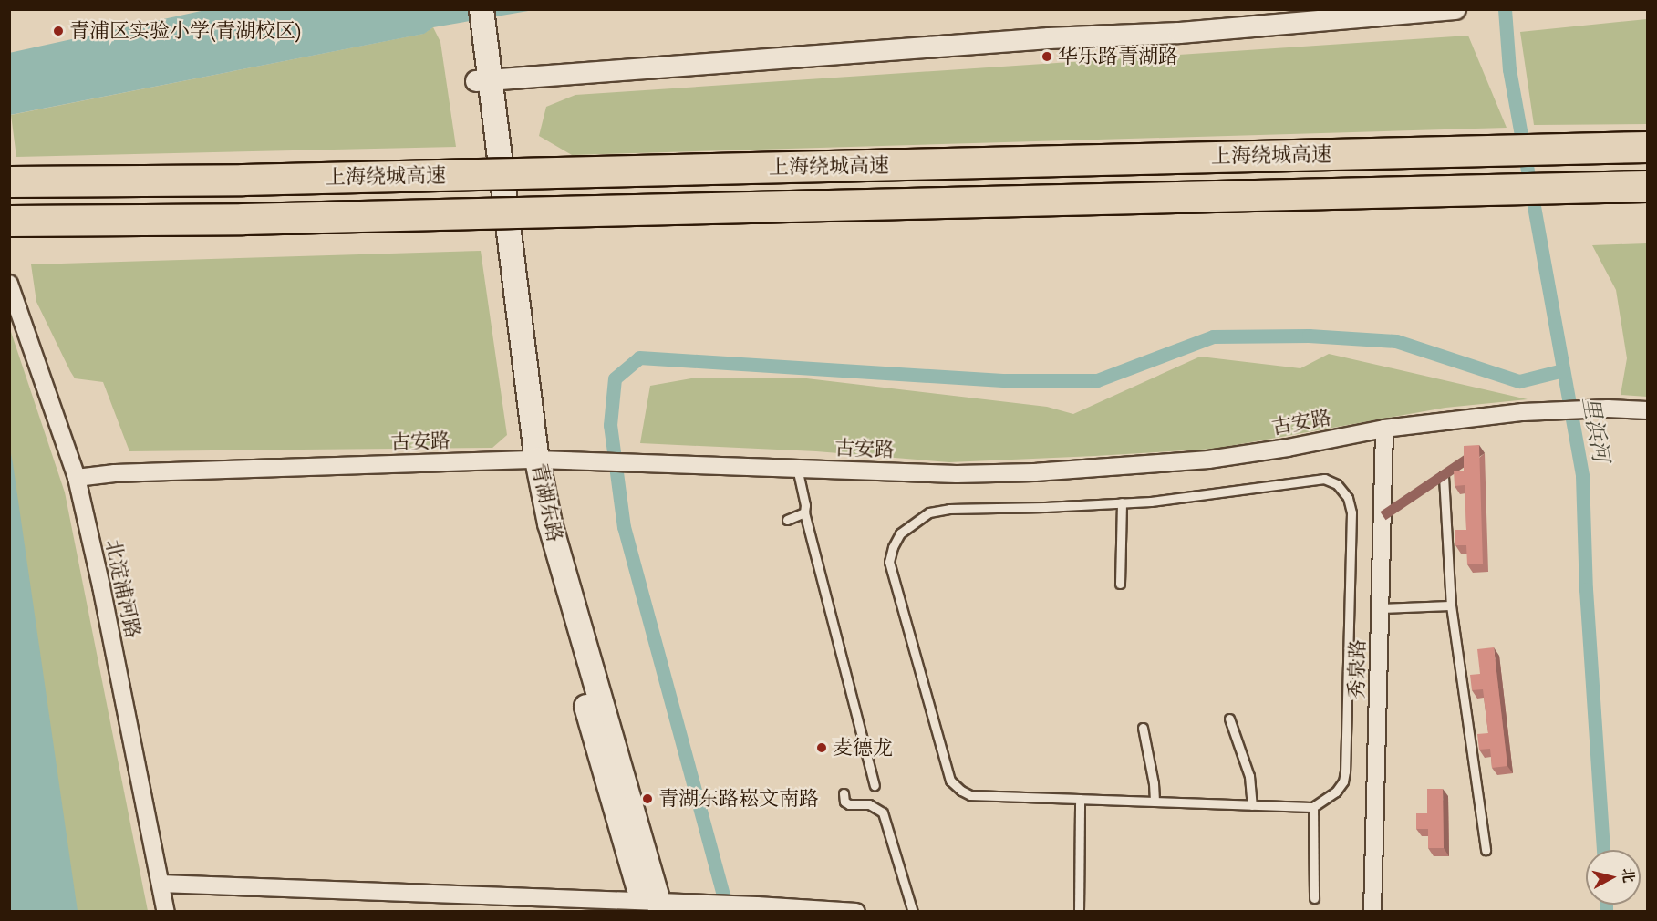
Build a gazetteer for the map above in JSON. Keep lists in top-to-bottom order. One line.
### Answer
{"streets":{"highway":["上海绕城高速"],"main road":["青湖东路"],"street":["古安路","北淀浦河路","秀泉路"]},"crossings":[["古安路","青湖东路"],["古安路","北淀浦河路"],["古安路","秀泉路"]],"water":["里浜河"],"places":["青浦区实验小学(青湖校区)","华乐路青湖路","麦德龙","青湖东路崧文南路"],"north":"right"}
